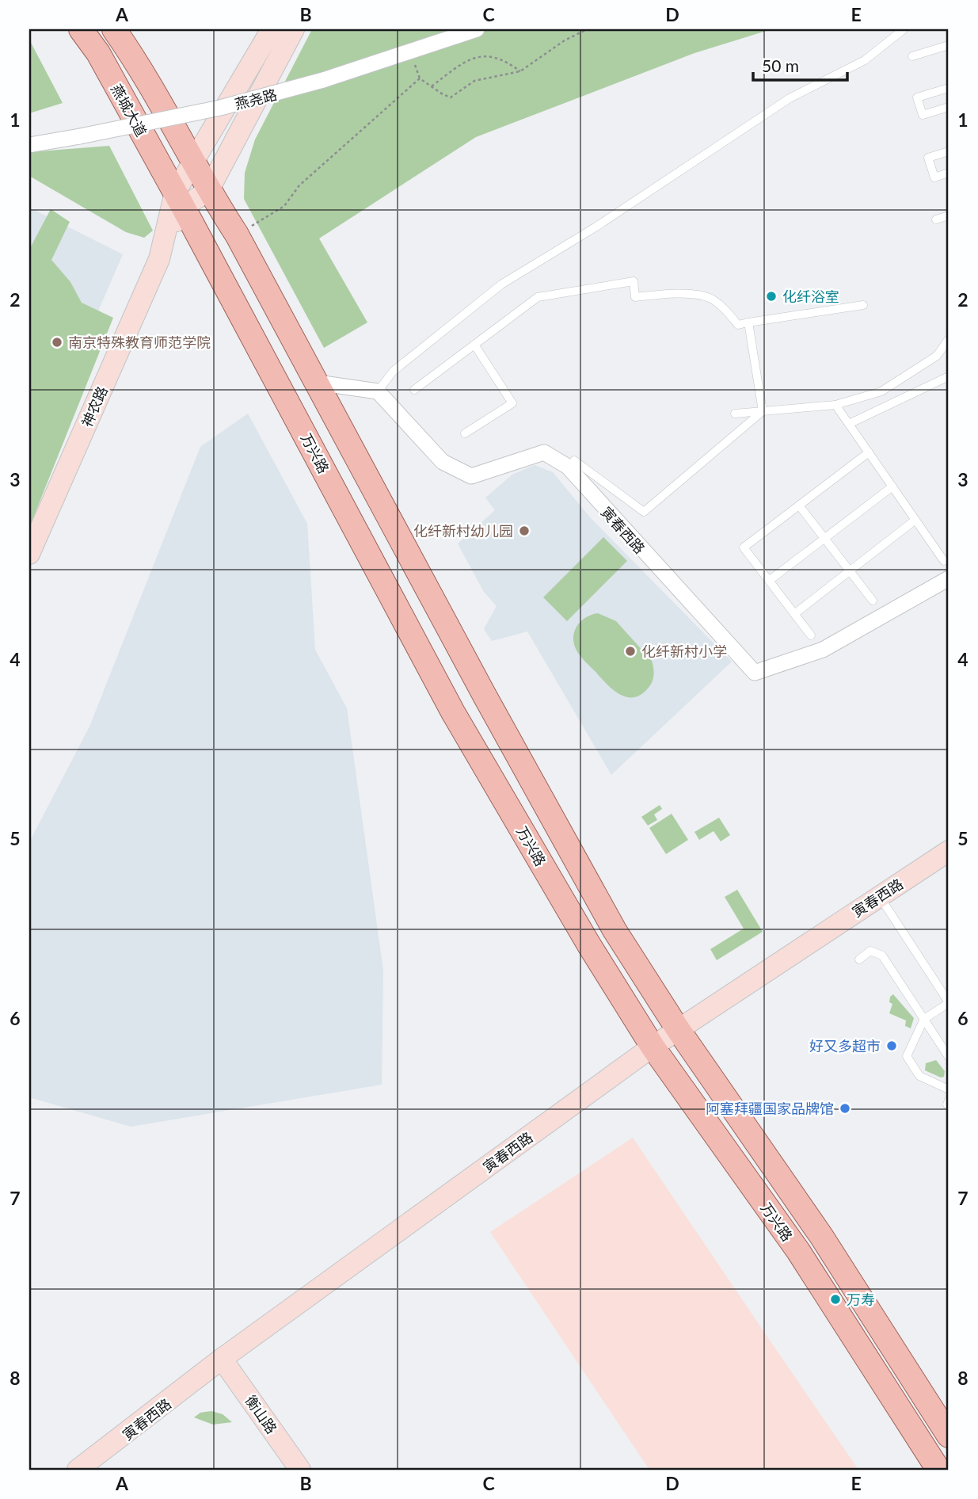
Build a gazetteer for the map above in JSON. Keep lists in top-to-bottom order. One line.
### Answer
{"streets":{"main road":["燕城大道","万兴路"],"street":["燕尧路","神农路","寅春西路","衡山路"]},"crossings":[["燕城大道","神农路"],["燕城大道","万兴路"],["神农路","万兴路"],["万兴路","寅春西路"],["寅春西路","衡山路"]],"places":["化纤浴室","南京特殊教育师范学院","化纤新村幼儿园","化纤新村小学","好又多超市","阿塞拜疆国家品牌馆","万寿"],"scale_bar":"50 m","grid":{"columns":["A","B","C","D","E"],"rows":["1","2","3","4","5","6","7","8"]}}
